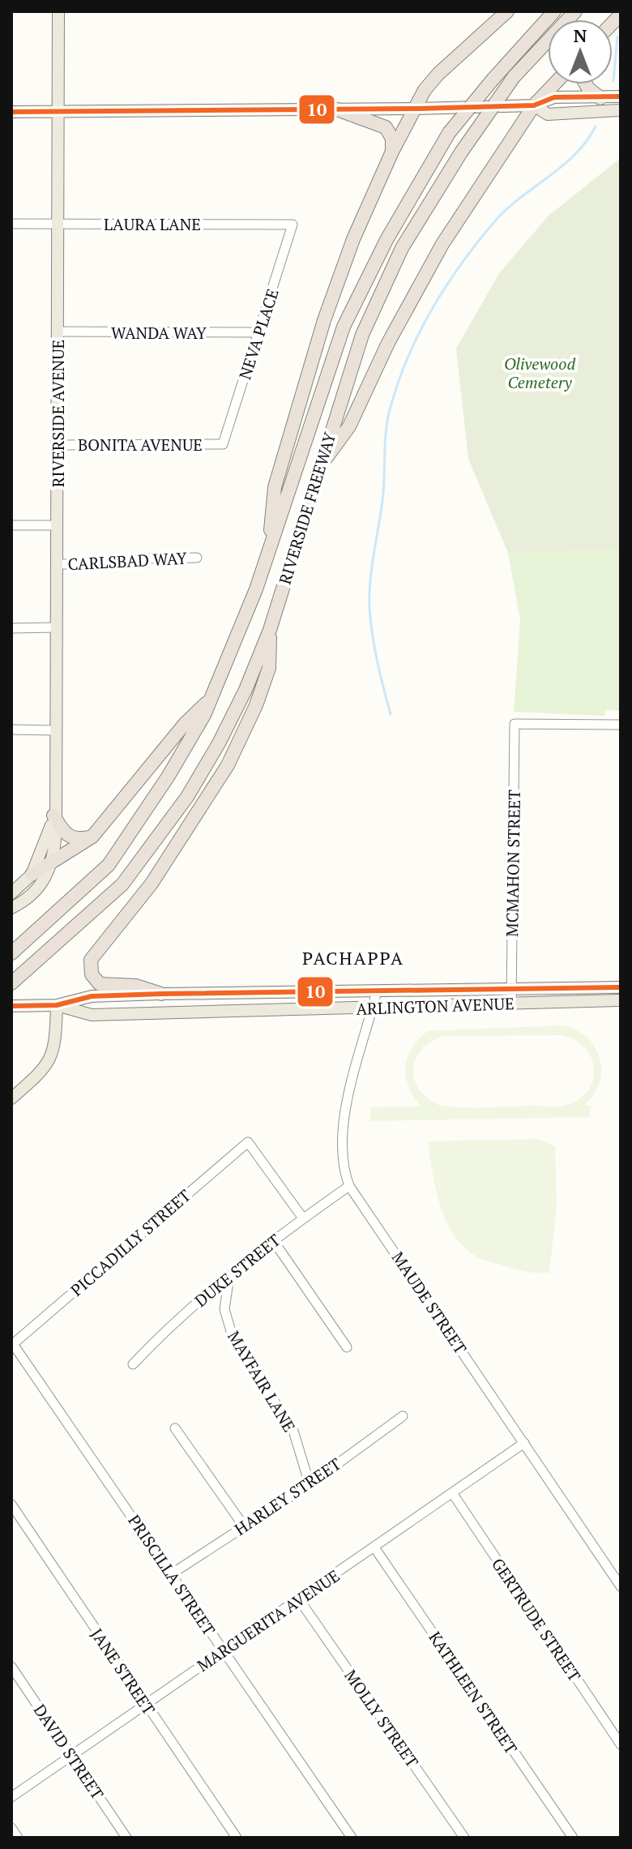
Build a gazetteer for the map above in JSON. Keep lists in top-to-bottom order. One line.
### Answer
{"streets":{"highway":["RIVERSIDE FREEWAY"],"main road":["RIVERSIDE AVENUE","ARLINGTON AVENUE"],"street":["LAURA LANE","WANDA WAY","NEVA PLACE","BONITA AVENUE","CARLSBAD WAY","MCMAHON STREET","PICCADILLY STREET","DUKE STREET","MAUDE STREET","MAYFAIR LANE","HARLEY STREET","PRISCILLA STREET","GERTRUDE STREET","MARGUERITA AVENUE","JANE STREET","KATHLEEN STREET","MOLLY STREET","DAVID STREET"]},"crossings":[["LAURA LANE","NEVA PLACE"],["LAURA LANE","RIVERSIDE AVENUE"],["WANDA WAY","NEVA PLACE"],["WANDA WAY","RIVERSIDE AVENUE"],["NEVA PLACE","BONITA AVENUE"],["RIVERSIDE AVENUE","BONITA AVENUE"],["RIVERSIDE AVENUE","CARLSBAD WAY"],["MCMAHON STREET","ARLINGTON AVENUE"],["ARLINGTON AVENUE","MAUDE STREET"],["PICCADILLY STREET","DUKE STREET"],["PICCADILLY STREET","PRISCILLA STREET"],["DUKE STREET","MAUDE STREET"],["DUKE STREET","MAYFAIR LANE"],["MAUDE STREET","MARGUERITA AVENUE"],["MAYFAIR LANE","HARLEY STREET"],["HARLEY STREET","PRISCILLA STREET"],["PRISCILLA STREET","MARGUERITA AVENUE"],["GERTRUDE STREET","MARGUERITA AVENUE"],["MARGUERITA AVENUE","JANE STREET"],["MARGUERITA AVENUE","KATHLEEN STREET"],["MARGUERITA AVENUE","MOLLY STREET"],["MARGUERITA AVENUE","DAVID STREET"]],"districts":["PACHAPPA"],"parks":["Olivewood Cemetery"],"lines":["transit line 10"],"north":"top"}
